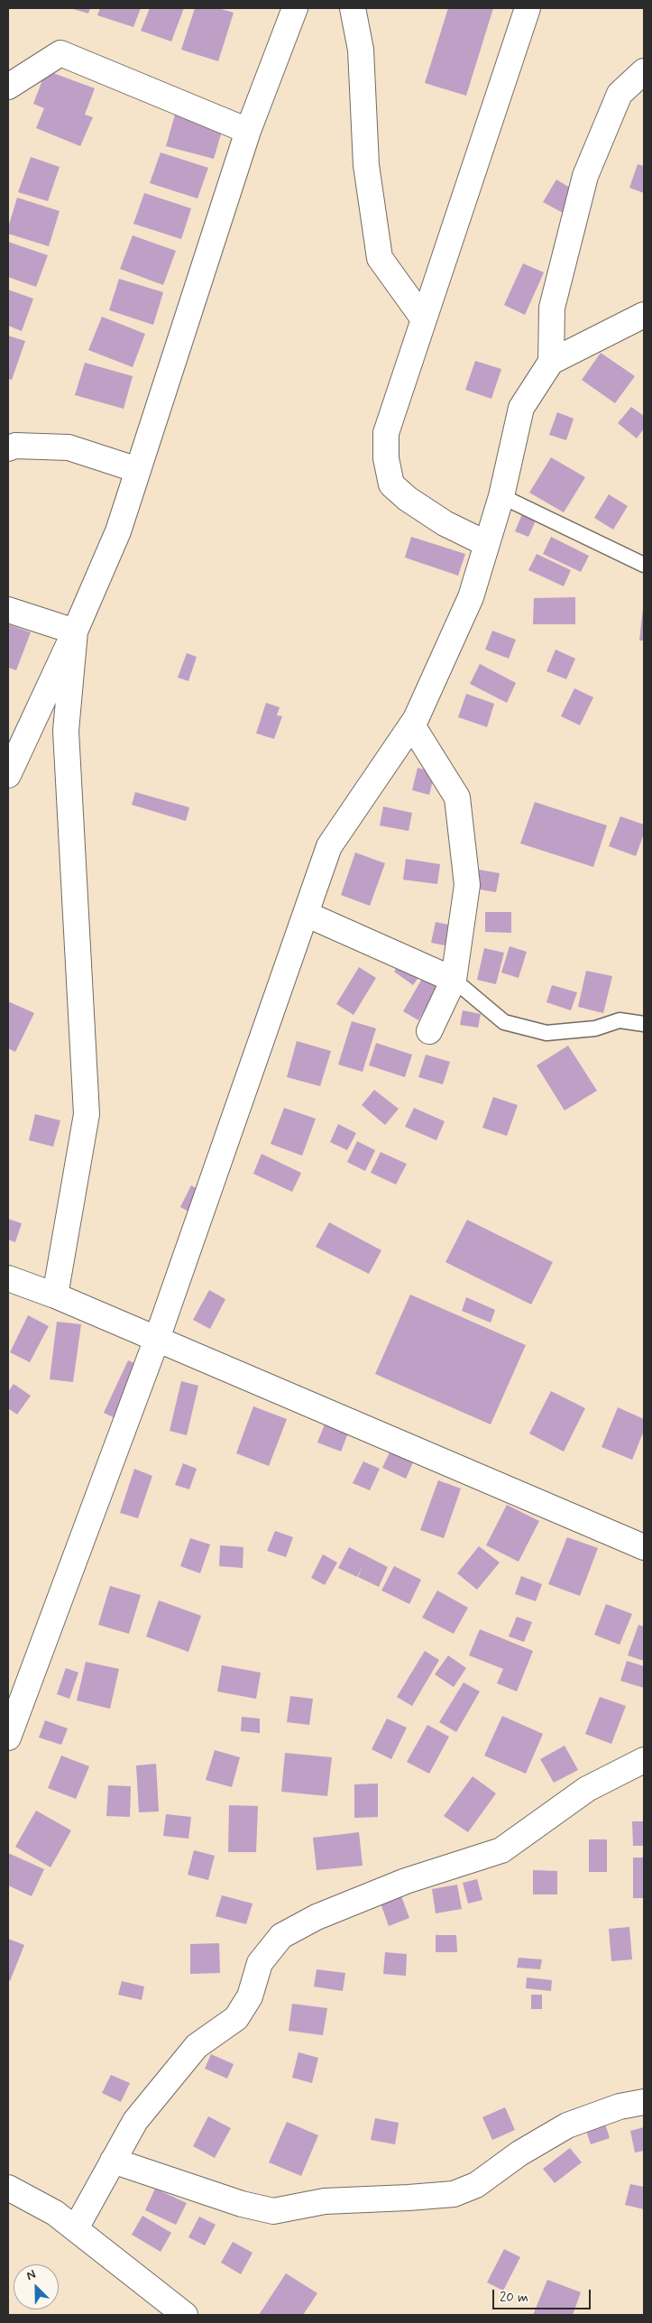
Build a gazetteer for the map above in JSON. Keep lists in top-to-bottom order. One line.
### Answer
{"scale_bar":"20 m","north":"top left"}
